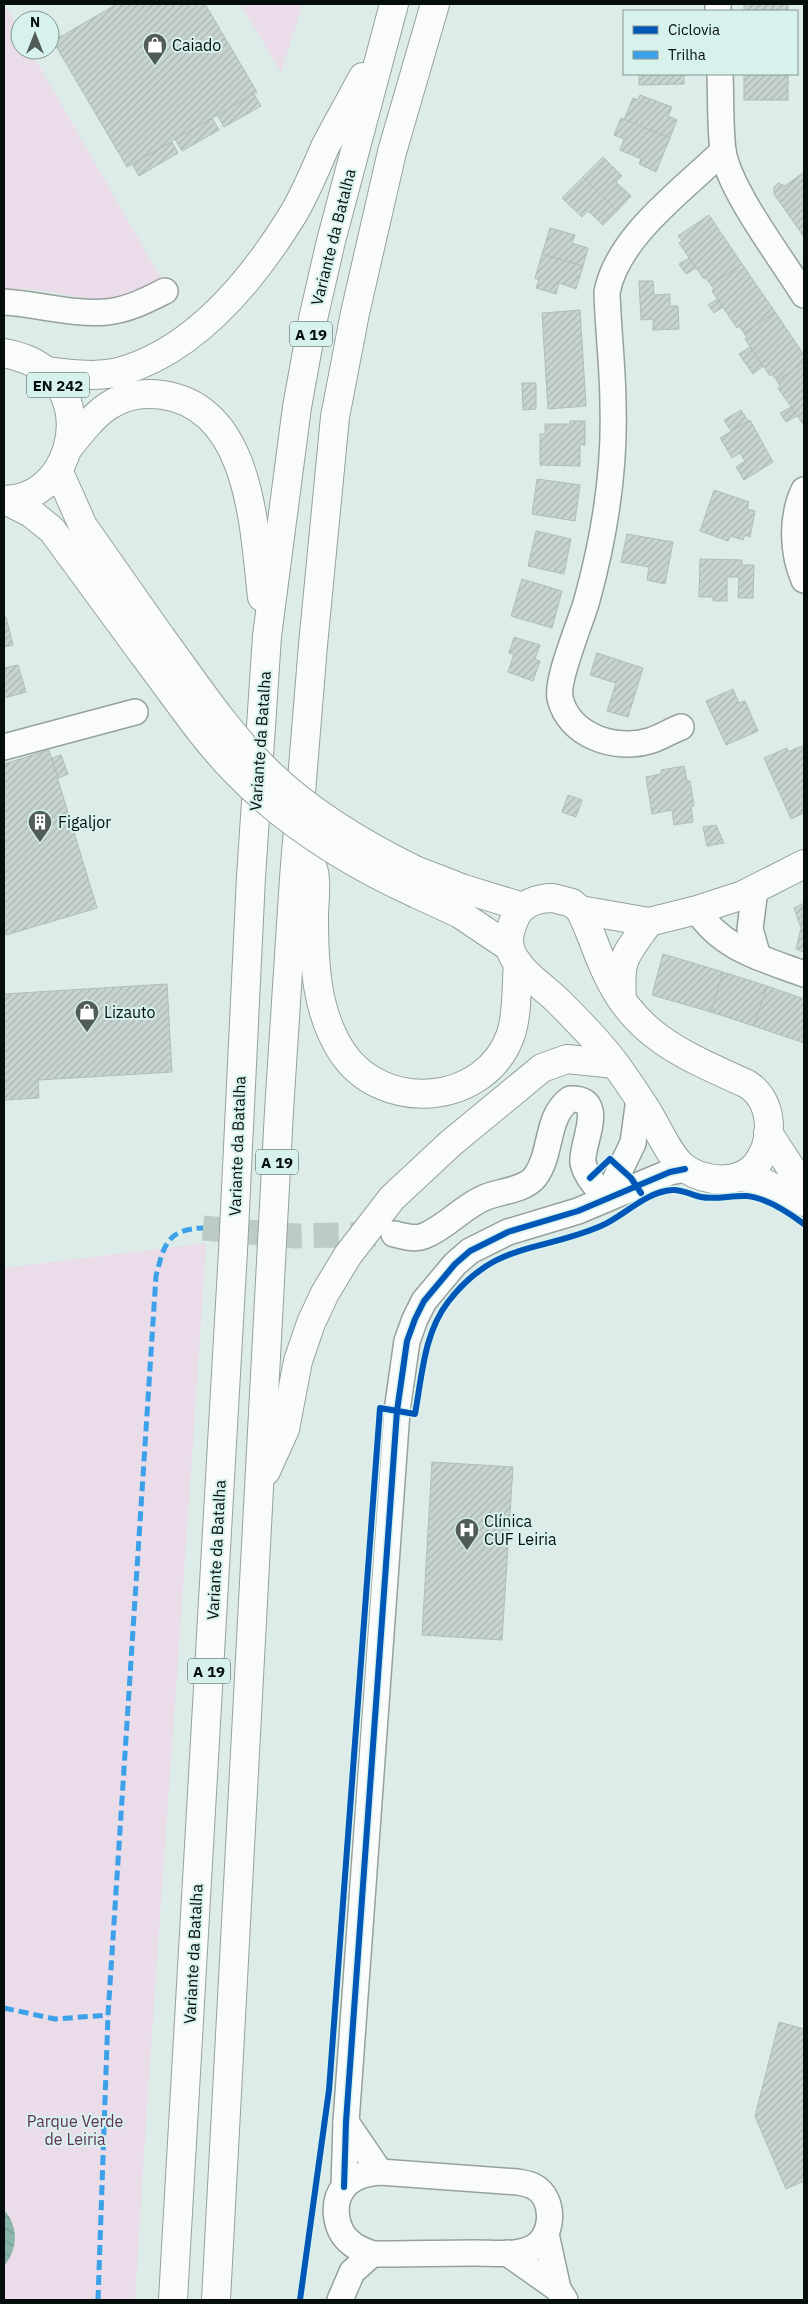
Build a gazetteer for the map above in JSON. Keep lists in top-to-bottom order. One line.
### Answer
{"streets":{"main road":["Variante da Batalha","A 19","EN 242"]},"parks":["Parque Verde de Leiria"],"places":{"shop":["Caiado","Lizauto"],"building":["Figaljor"],"hospital":["Clínica CUF Leiria"]},"legend":["Ciclovia","Trilha"],"north":"top"}
